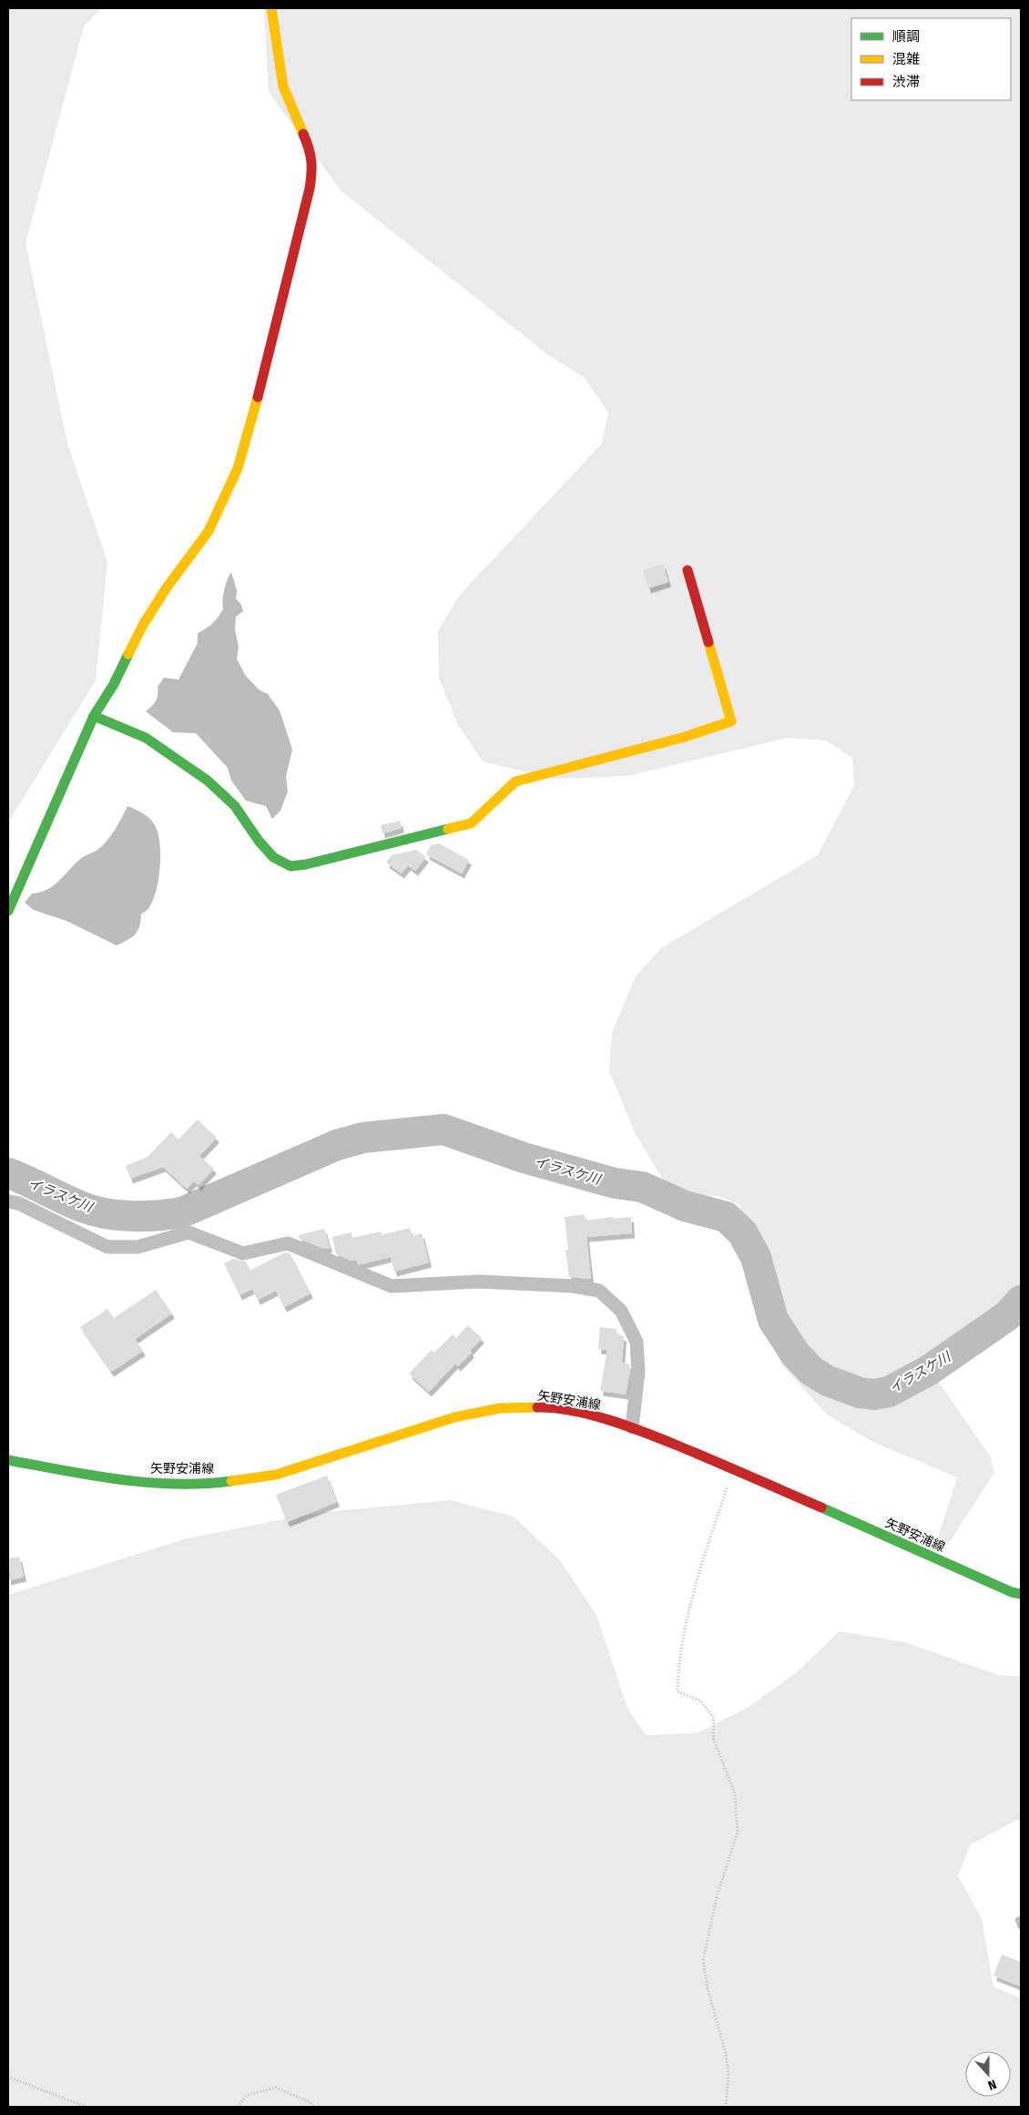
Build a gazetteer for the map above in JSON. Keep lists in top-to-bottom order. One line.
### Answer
{"streets":{"street":["矢野安浦線"]},"water":["イラスケ川"],"legend":["順調","混雑","渋滞"],"north":"bottom"}
